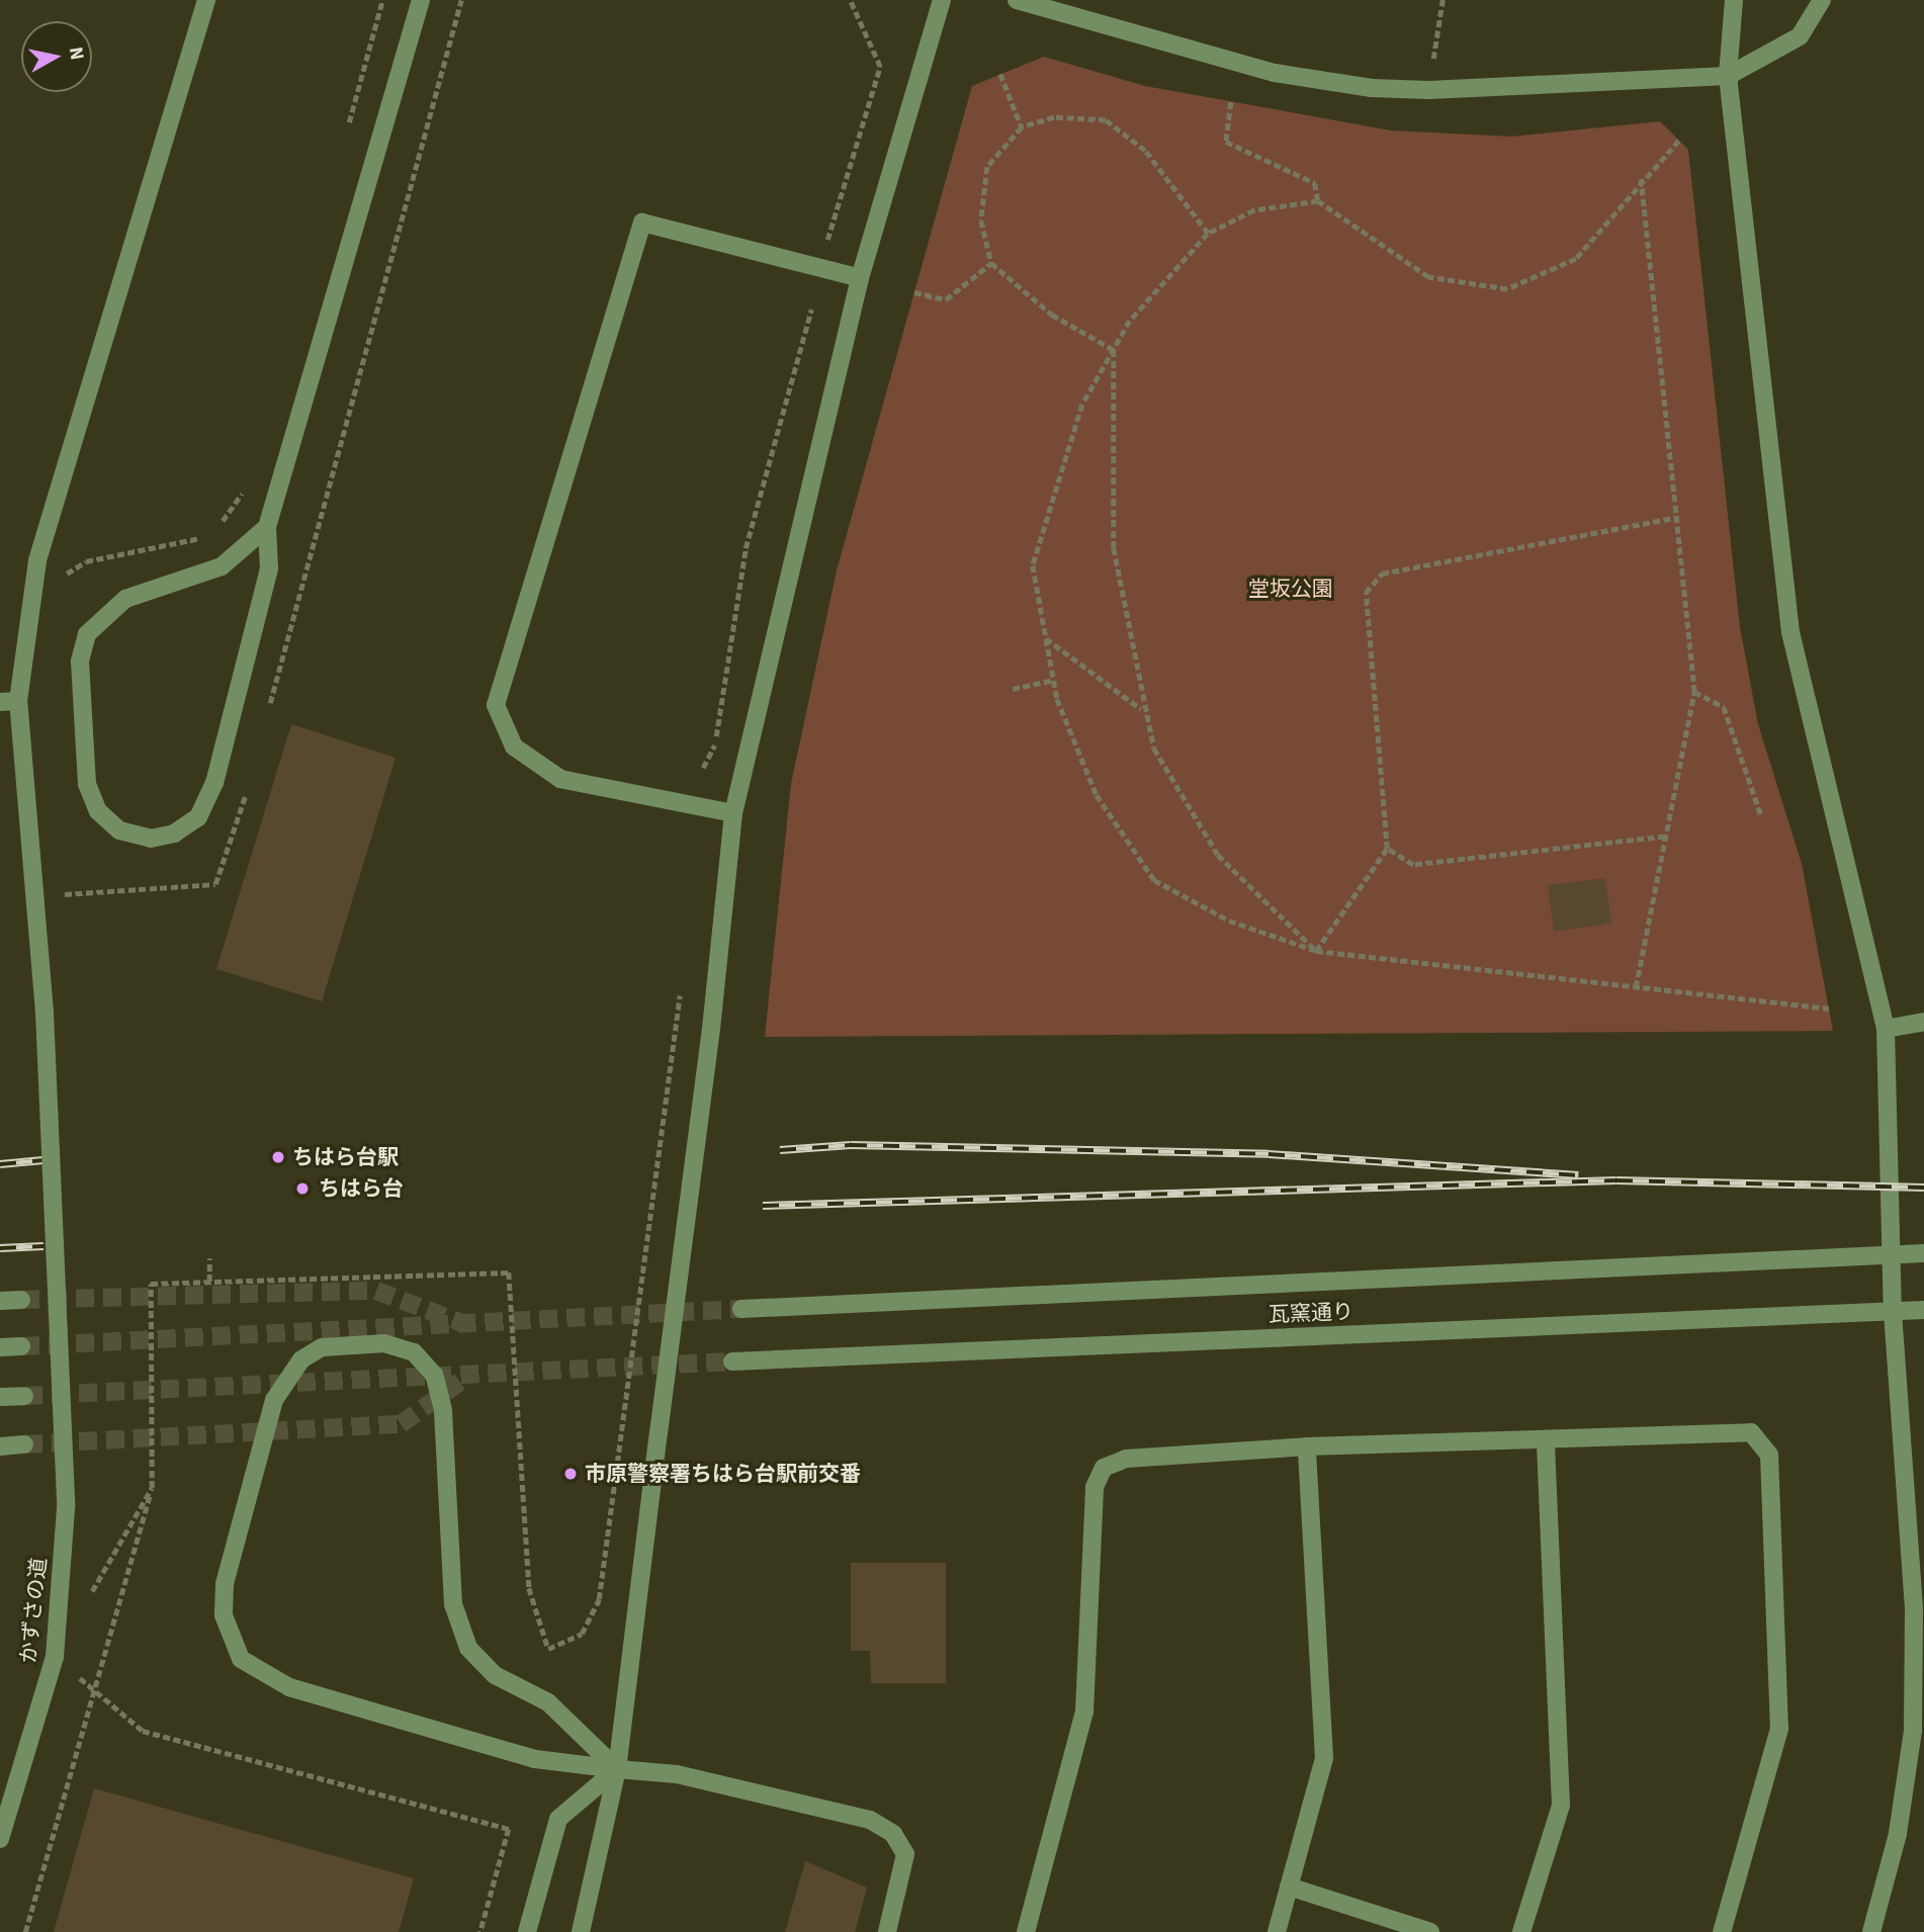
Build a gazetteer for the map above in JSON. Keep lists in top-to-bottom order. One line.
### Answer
{"streets":{"street":["瓦窯通り","かずさの道"]},"parks":["堂坂公園"],"places":["ちはら台駅","ちはら台","市原警察署ちはら台駅前交番"],"north":"right"}
